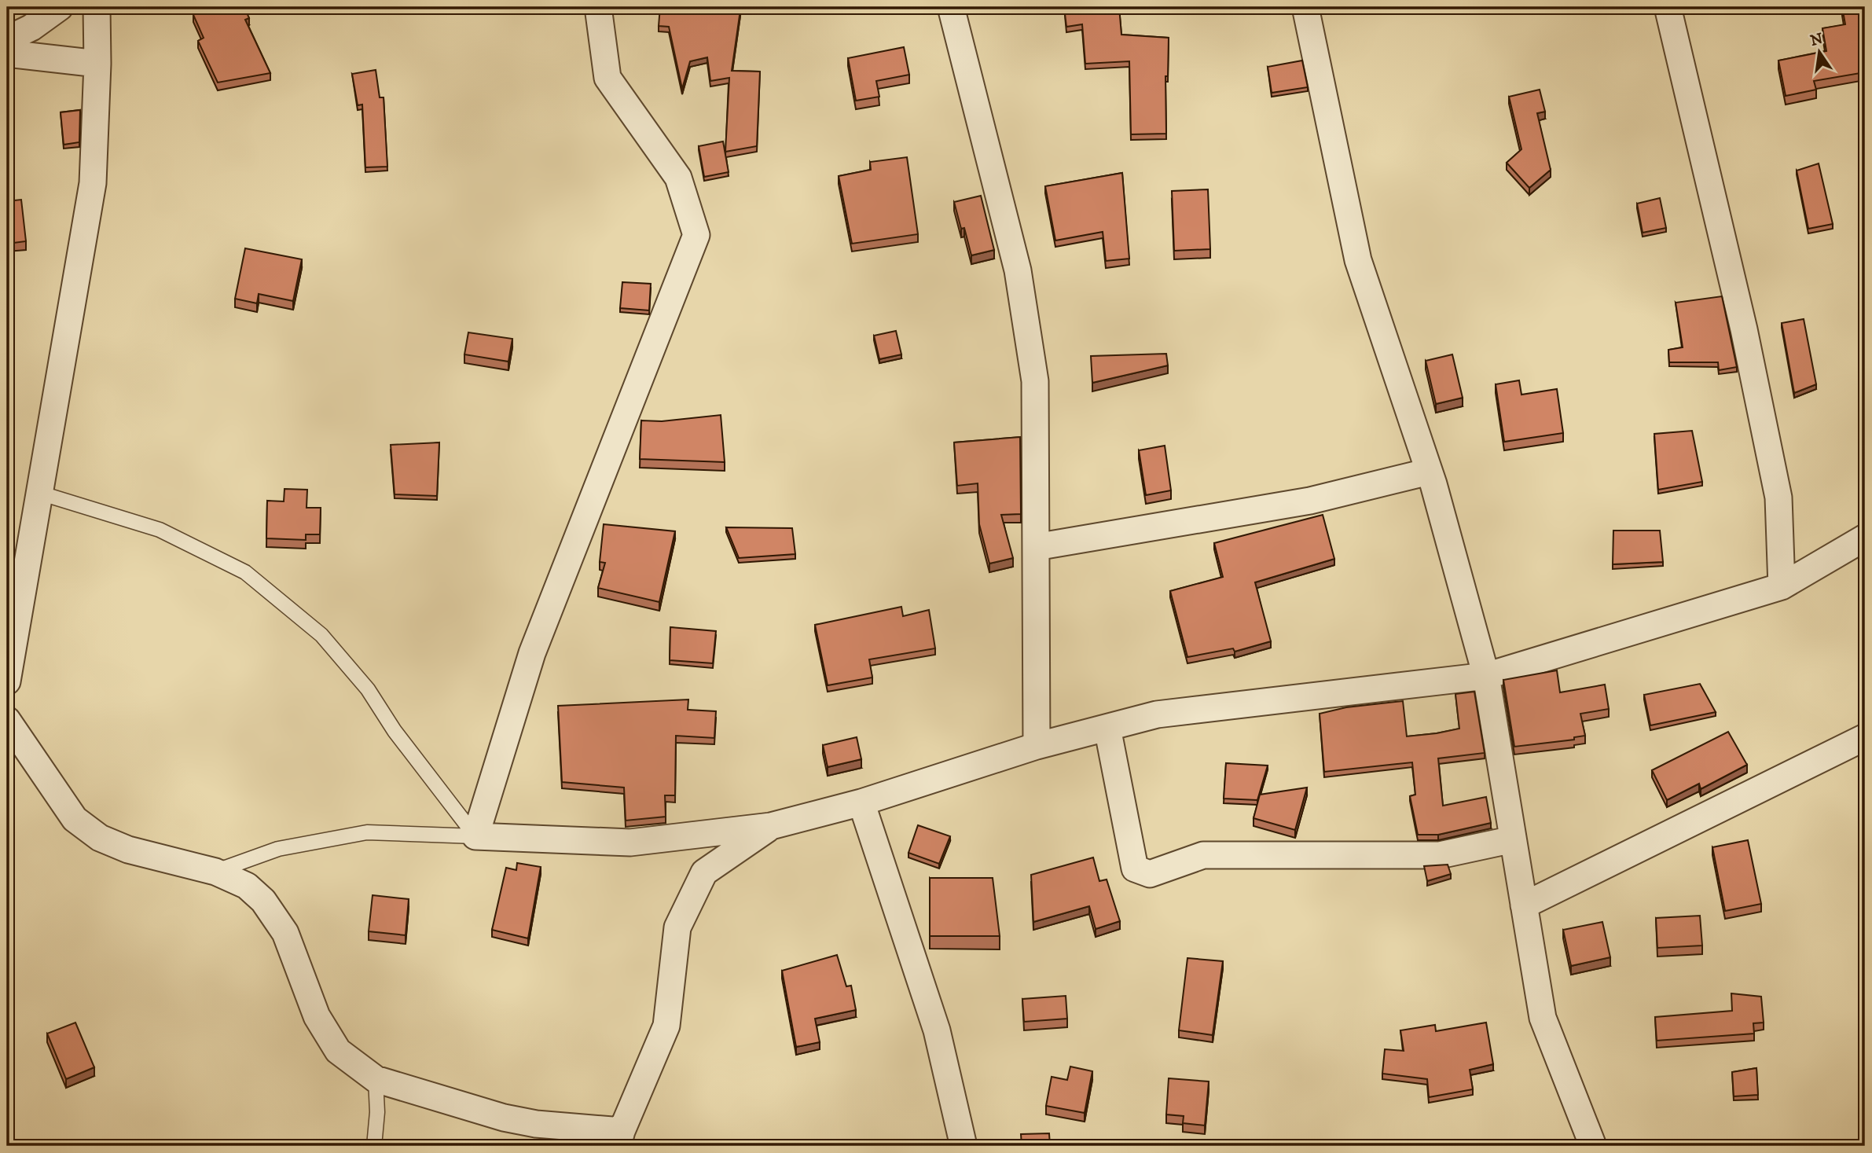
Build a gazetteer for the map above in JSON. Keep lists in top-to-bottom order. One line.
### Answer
{"north":"top"}
